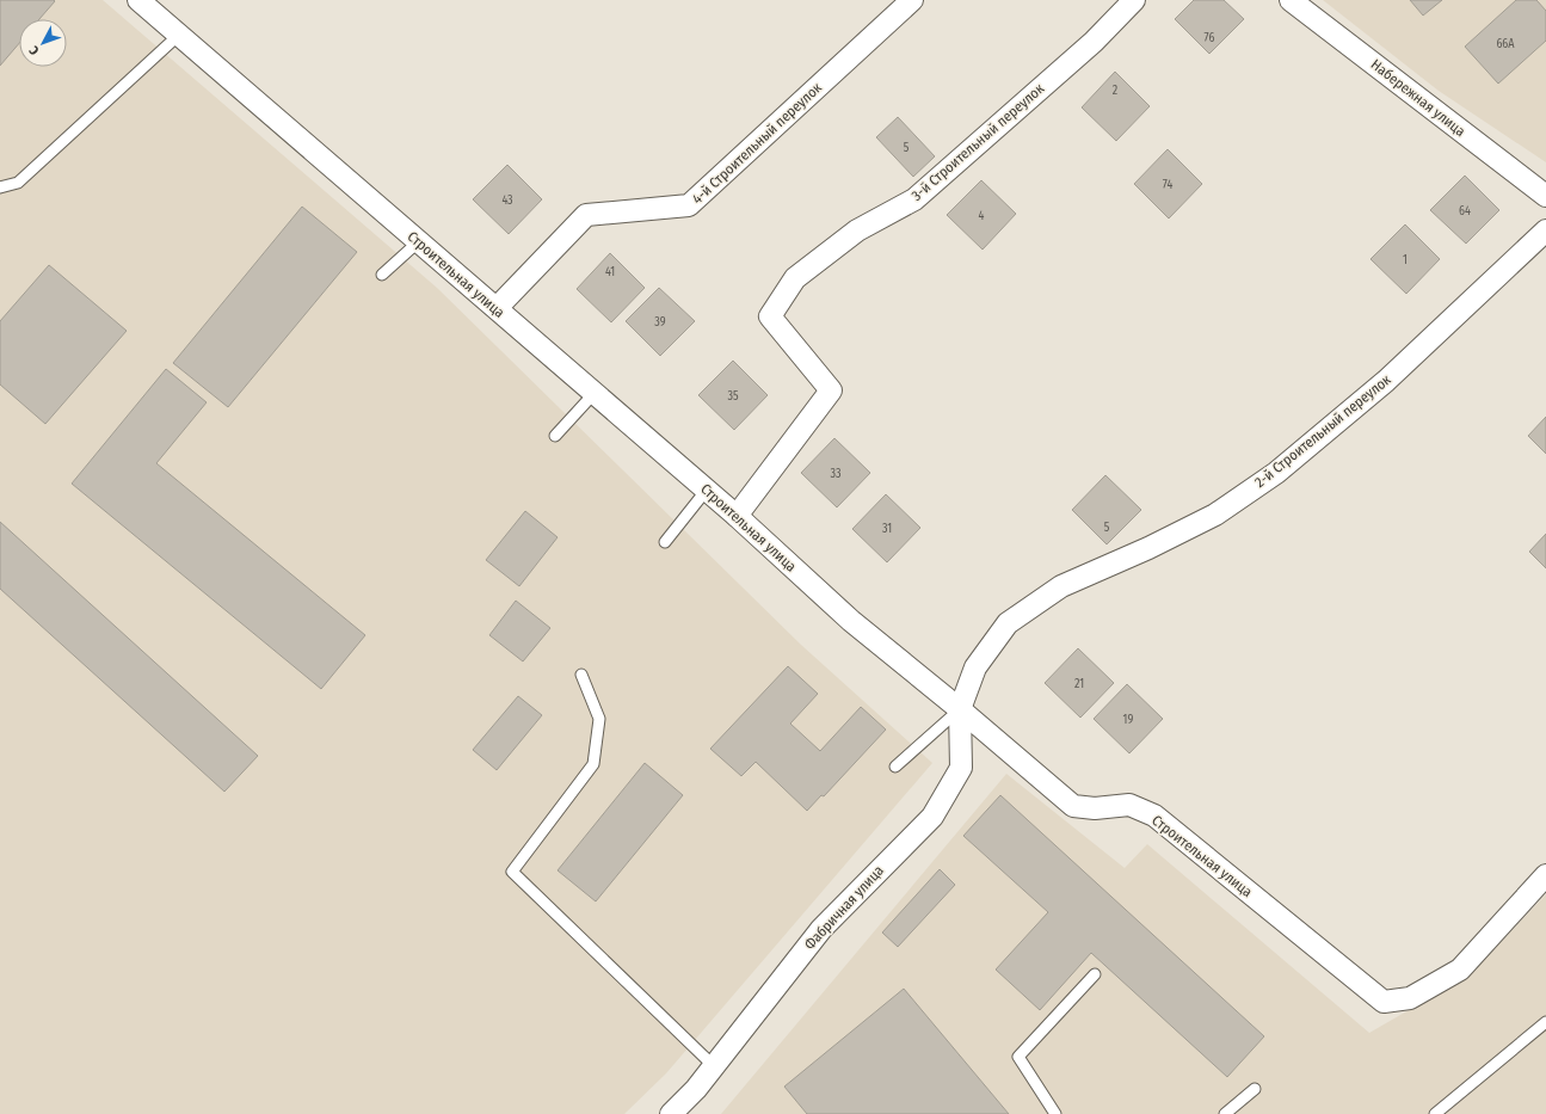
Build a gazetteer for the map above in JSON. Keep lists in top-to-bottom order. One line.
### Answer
{"streets":{"street":["Набережная улица","3-й Строительный переулок","4-й Строительный переулок","Строительная улица","2-й Строительный переулок","Фабричная улица"]},"crossings":[["3-й Строительный переулок","Строительная улица"],["4-й Строительный переулок","Строительная улица"],["Строительная улица","2-й Строительный переулок"],["Строительная улица","Фабричная улица"],["2-й Строительный переулок","Фабричная улица"]],"house_numbers":["76","66А","2","5","74","43","64","4","1","41","39","35","33","5","31","21","19"],"north":"bottom left"}
